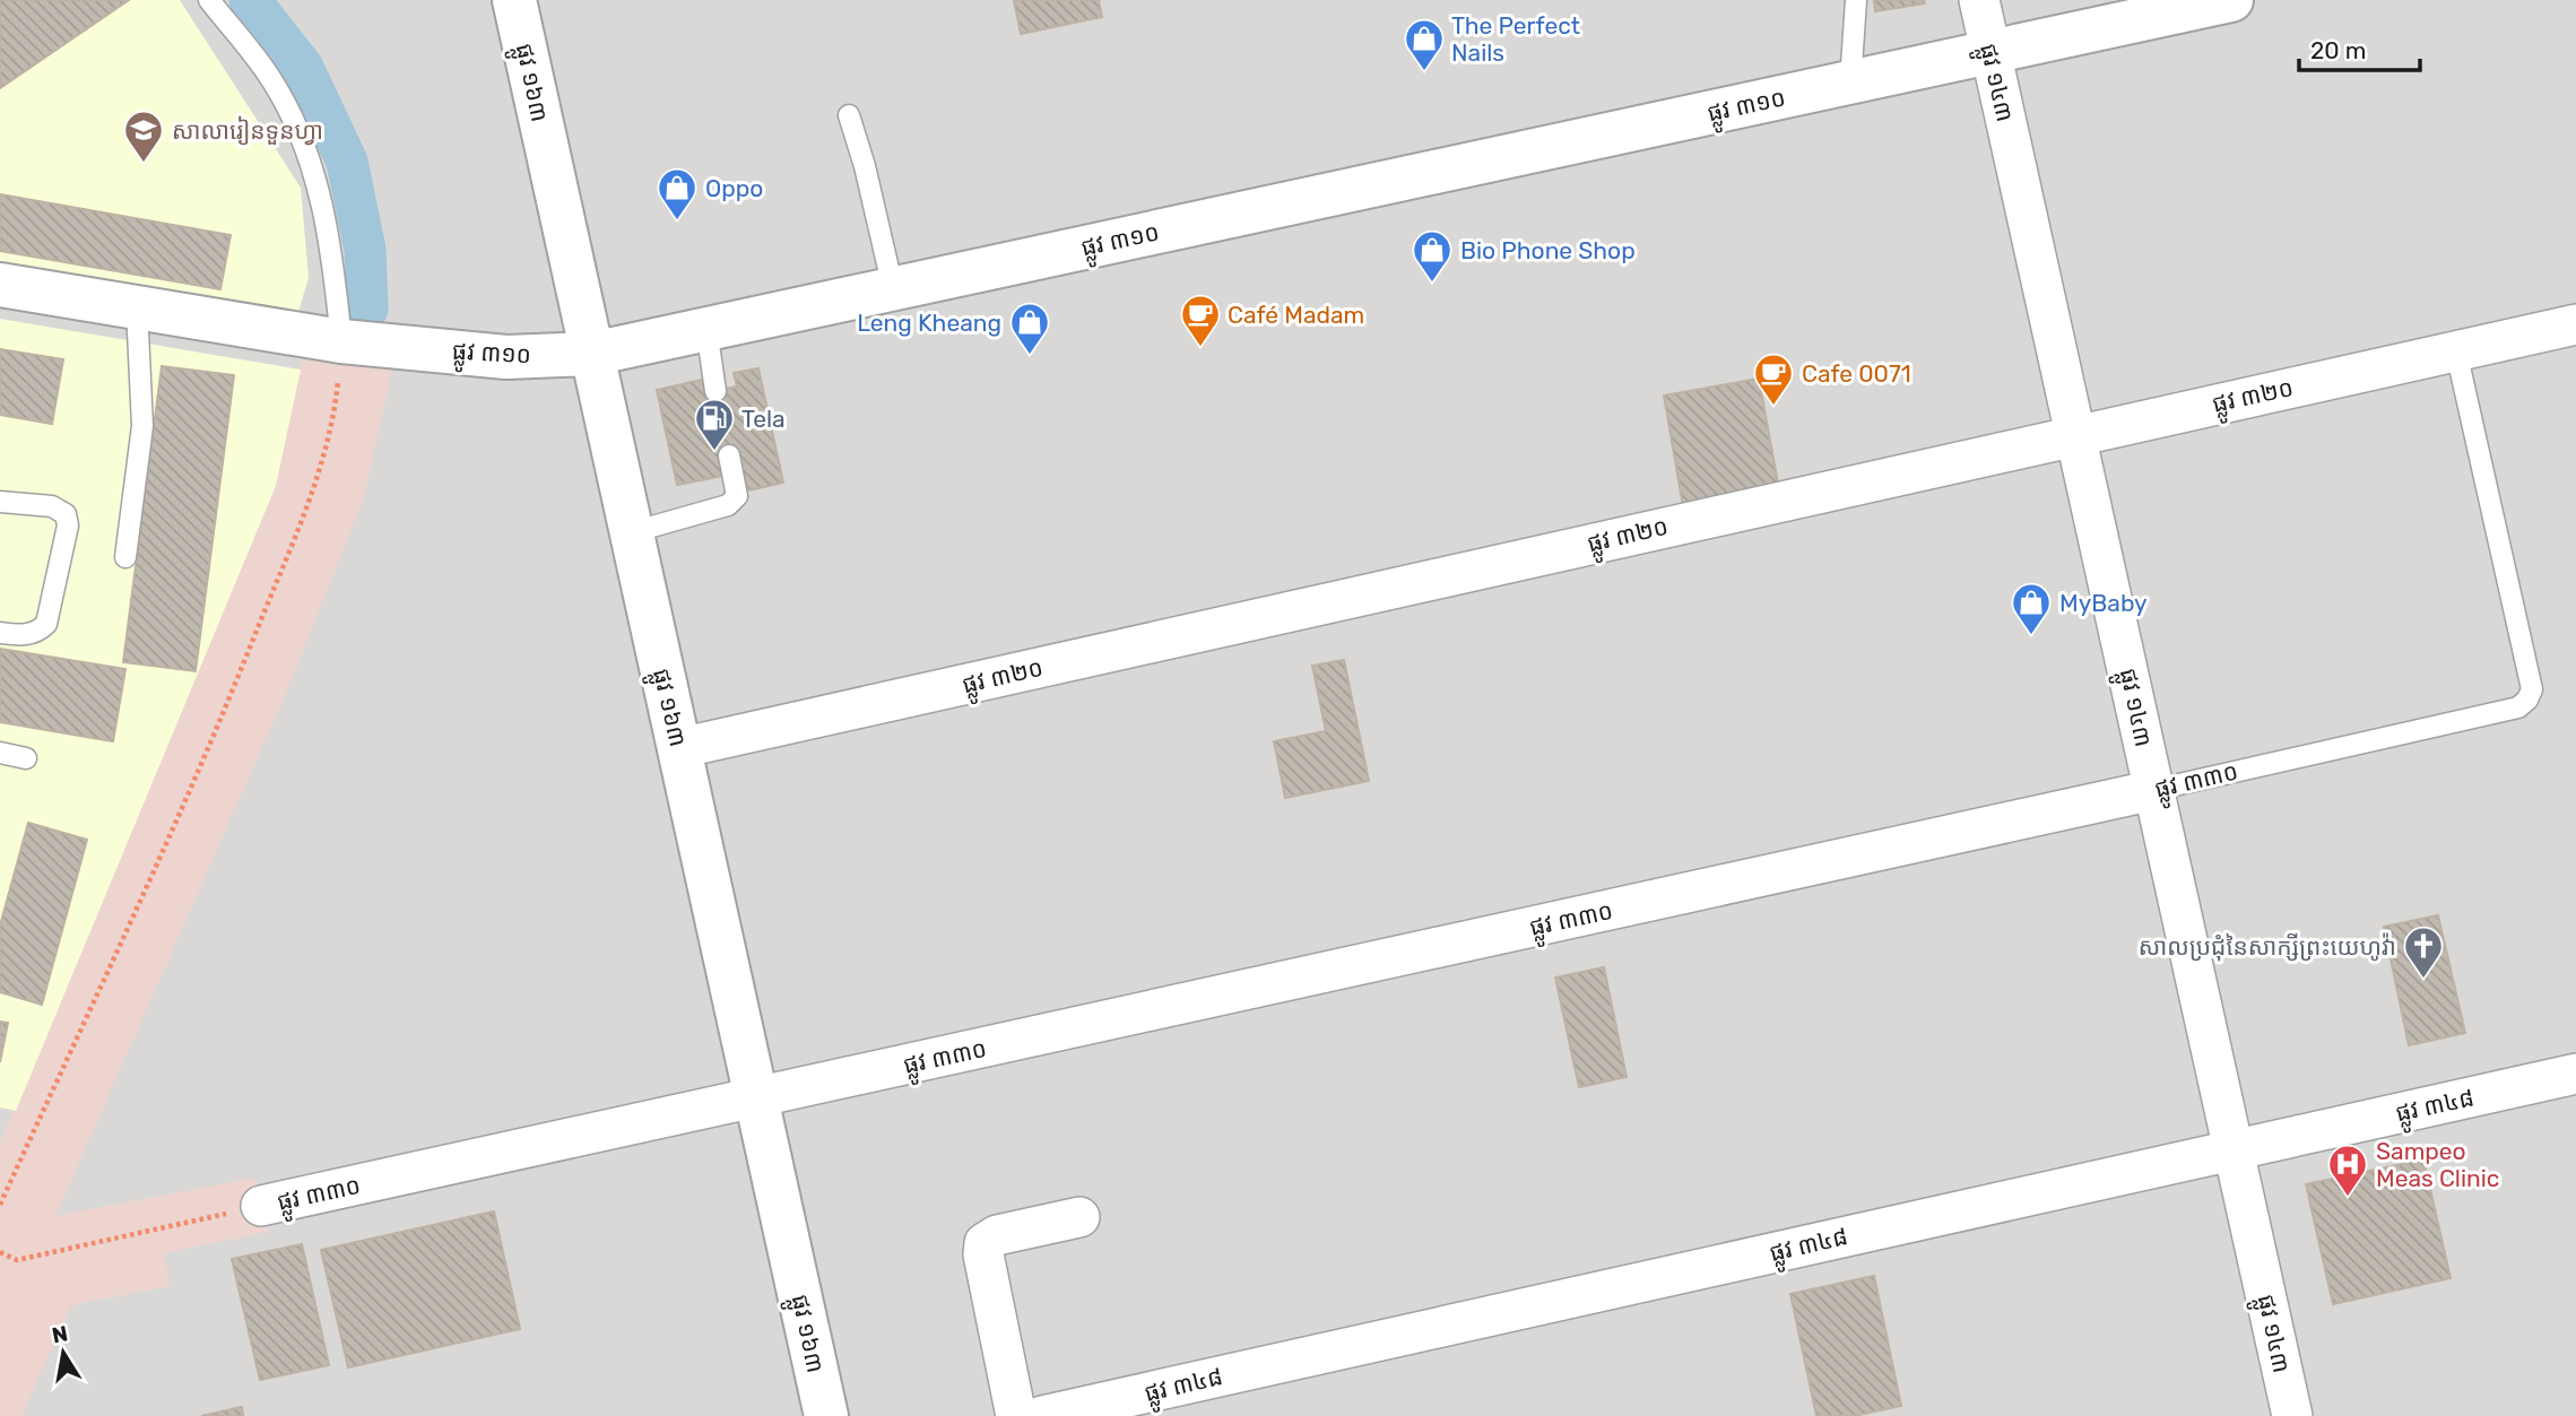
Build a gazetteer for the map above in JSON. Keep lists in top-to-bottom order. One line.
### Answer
{"streets":{"street":["ផ្លូវ ១៦៣","ផ្លូវ ១៤៣","ផ្លូវ ៣១០","ផ្លូវ ៣២០","ផ្លូវ ៣៣០","ផ្លូវ ៣៤៨"]},"crossings":[["ផ្លូវ ១៦៣","ផ្លូវ ៣១០"],["ផ្លូវ ១៦៣","ផ្លូវ ៣២០"],["ផ្លូវ ១៦៣","ផ្លូវ ៣៣០"],["ផ្លូវ ១៤៣","ផ្លូវ ៣១០"],["ផ្លូវ ១៤៣","ផ្លូវ ៣២០"],["ផ្លូវ ១៤៣","ផ្លូវ ៣៣០"],["ផ្លូវ ១៤៣","ផ្លូវ ៣៤៨"],["ផ្លូវ ៣២០","ផ្លូវ ៣៣០"]],"places":{"shop":["The Perfect Nails","Oppo","Bio Phone Shop","Leng Kheang","MyBaby"],"school or university":["សាលារៀនទួនហ្វា"],"cafe":["Café Madam","Cafe 0071"],"fuel station":["Tela"],"church":["សាលប្រជុំនៃសាក្សីព្រះយេហូវ៉ា"],"hospital":["Sampeo Meas Clinic"]},"scale_bar":"20 m","north":"top"}
